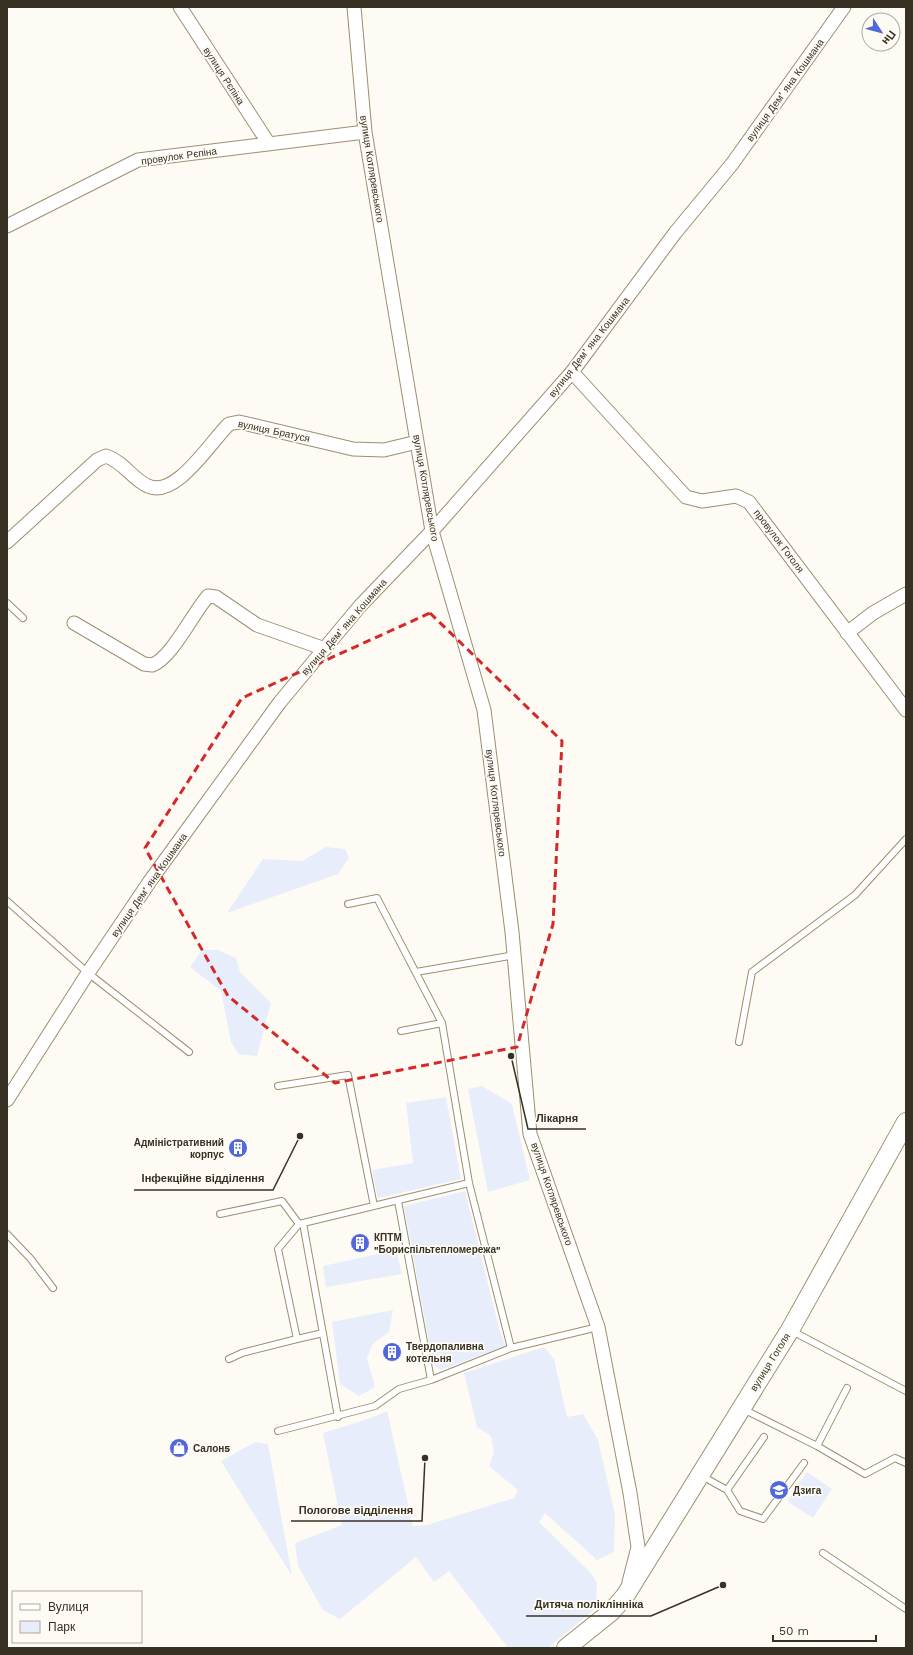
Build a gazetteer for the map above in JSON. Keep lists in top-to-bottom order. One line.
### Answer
{"streets":{"street":["вулиця Рєпіна","вулиця Демʼяна Кошмана","провулок Рєпіна","вулиця Котляревського","вулиця Братуся","провулок Гоголя","вулиця Гоголя"]},"crossings":[["вулиця Рєпіна","провулок Рєпіна"],["вулиця Демʼяна Кошмана","вулиця Котляревського"],["вулиця Демʼяна Кошмана","провулок Гоголя"],["провулок Рєпіна","вулиця Котляревського"],["вулиця Котляревського","вулиця Братуся"],["вулиця Котляревського","вулиця Гоголя"]],"places":{"other":["Лікарня","Інфекційне відділення","Пологове відділення","Дитяча поліклінніка"],"building":["Адміністративний корпус","КПТМ \"Бориспільтепломережа\"","Твердопаливна котельня"],"shop":["Салон5"],"school or university":["Дзига"]},"legend":["Вулиця","Парк"],"scale_bar":"50 m","north":"bottom right"}
